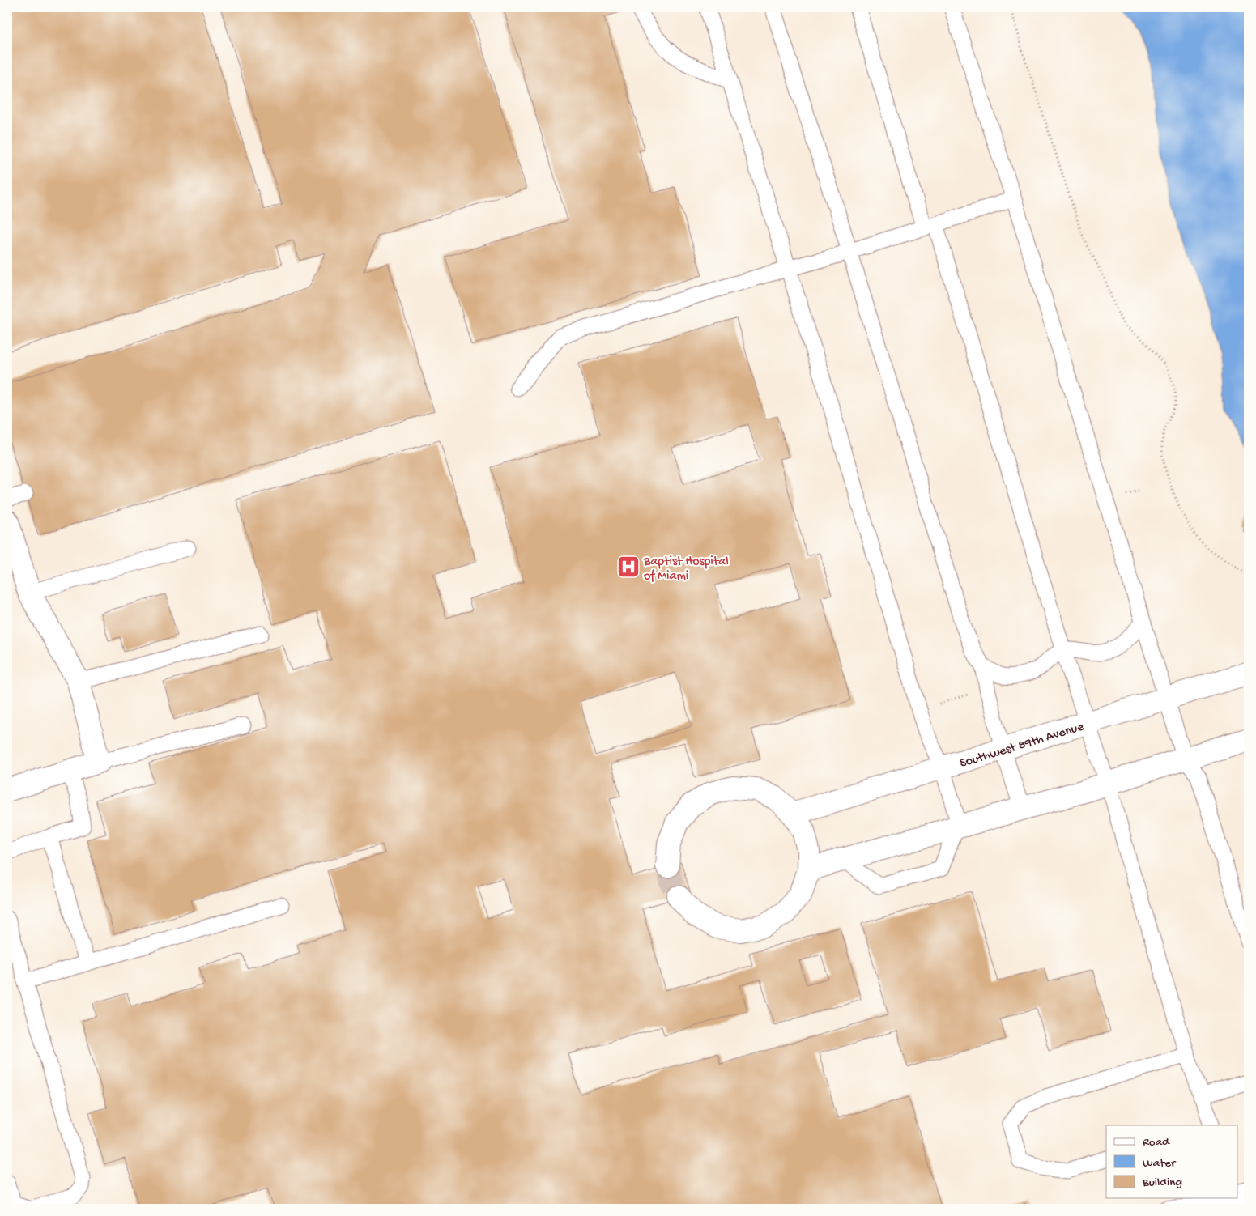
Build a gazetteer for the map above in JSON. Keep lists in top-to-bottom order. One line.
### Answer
{"streets":{"street":["Southwest 89th Avenue"]},"places":{"hospital":["Baptist Hospital of Miami"]},"legend":["Road","Water","Building"]}
